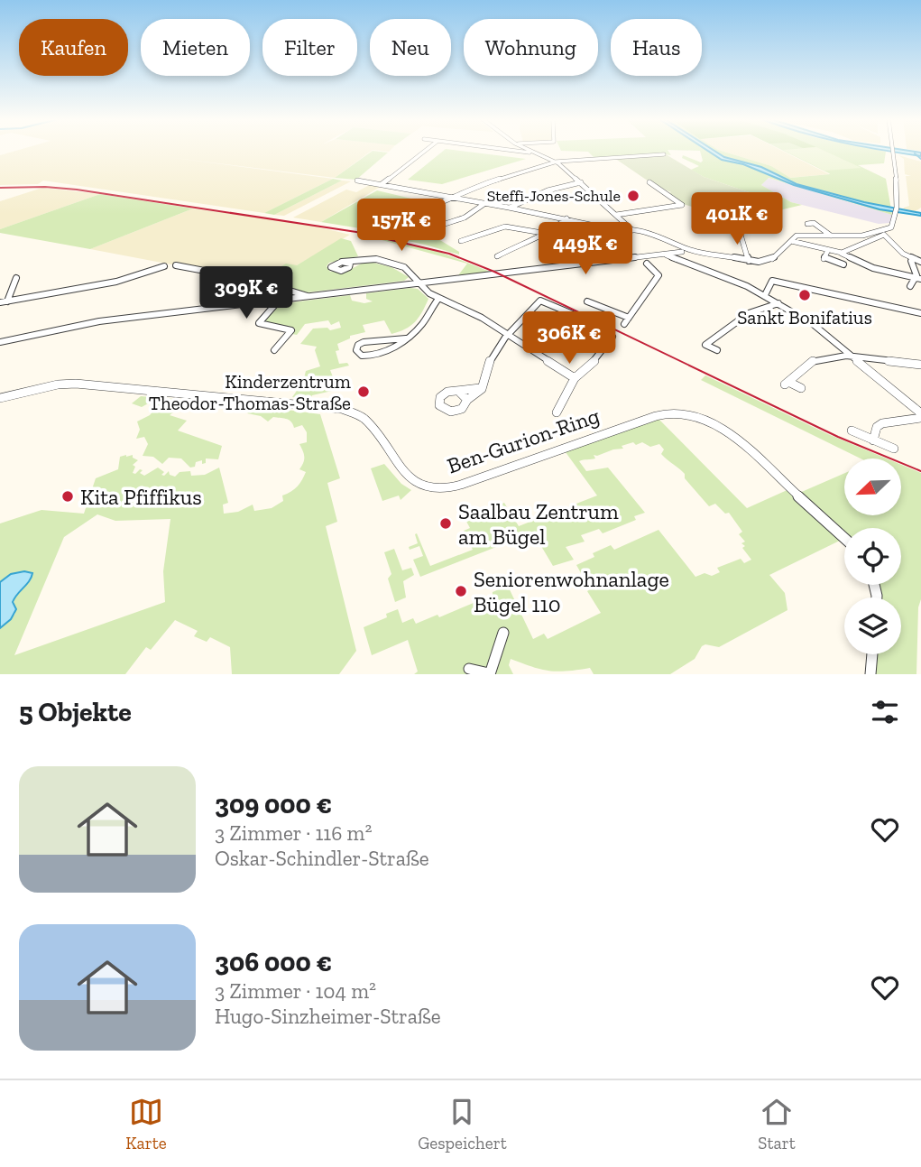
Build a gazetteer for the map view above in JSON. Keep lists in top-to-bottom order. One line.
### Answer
{"streets":{"street":["Ben-Gurion-Ring"]},"places":["Steffi-Jones-Schule","Sankt Bonifatius","Kinderzentrum Theodor-Thomas-Straße","Kita Pfiffikus","Saalbau Zentrum am Bügel","Seniorenwohnanlage Bügel 110"],"north":"bottom left","page":{"chip":["Kaufen","Mieten","Filter","Neu","Wohnung","Haus"],"price":["401K €","157K €","449K €","309K €","306K €"],"heading":"5 Objekte","list":[{"name":"309 000 €","note":"3 Zimmer · 116 m² · Oskar-Schindler-Straße"},{"name":"306 000 €","note":"3 Zimmer · 104 m² · Hugo-Sinzheimer-Straße"}],"tabs":["Karte","Gespeichert","Start"]}}
